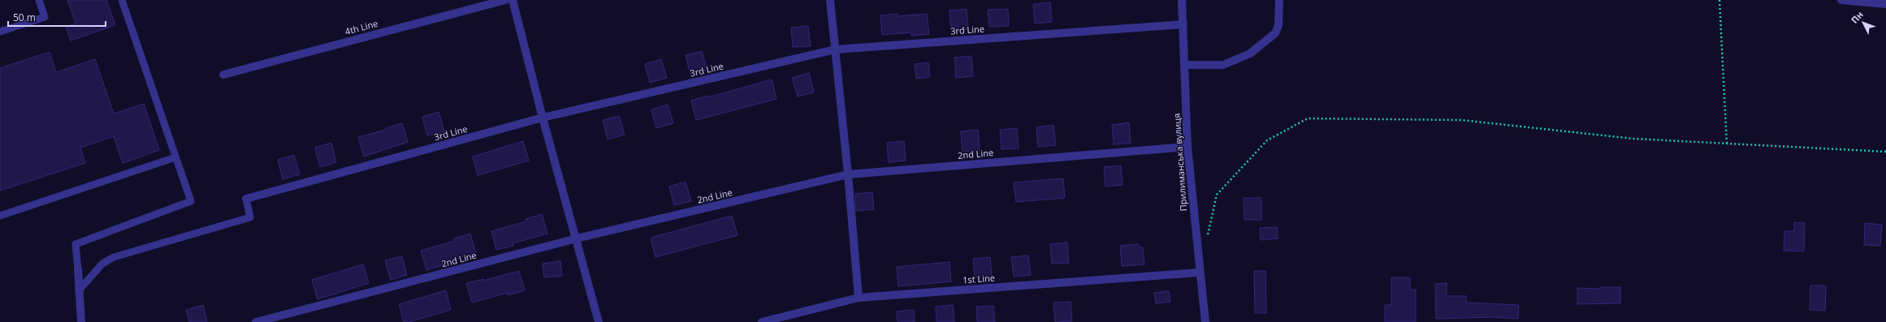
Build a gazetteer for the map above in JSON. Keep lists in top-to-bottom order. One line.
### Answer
{"streets":{"street":["4th Line","3rd Line","2nd Line","Прилиманська вулиця","1st Line"]},"crossings":[["3rd Line","Прилиманська вулиця"],["2nd Line","Прилиманська вулиця"],["Прилиманська вулиця","1st Line"]],"scale_bar":"50 m","north":"top left"}
